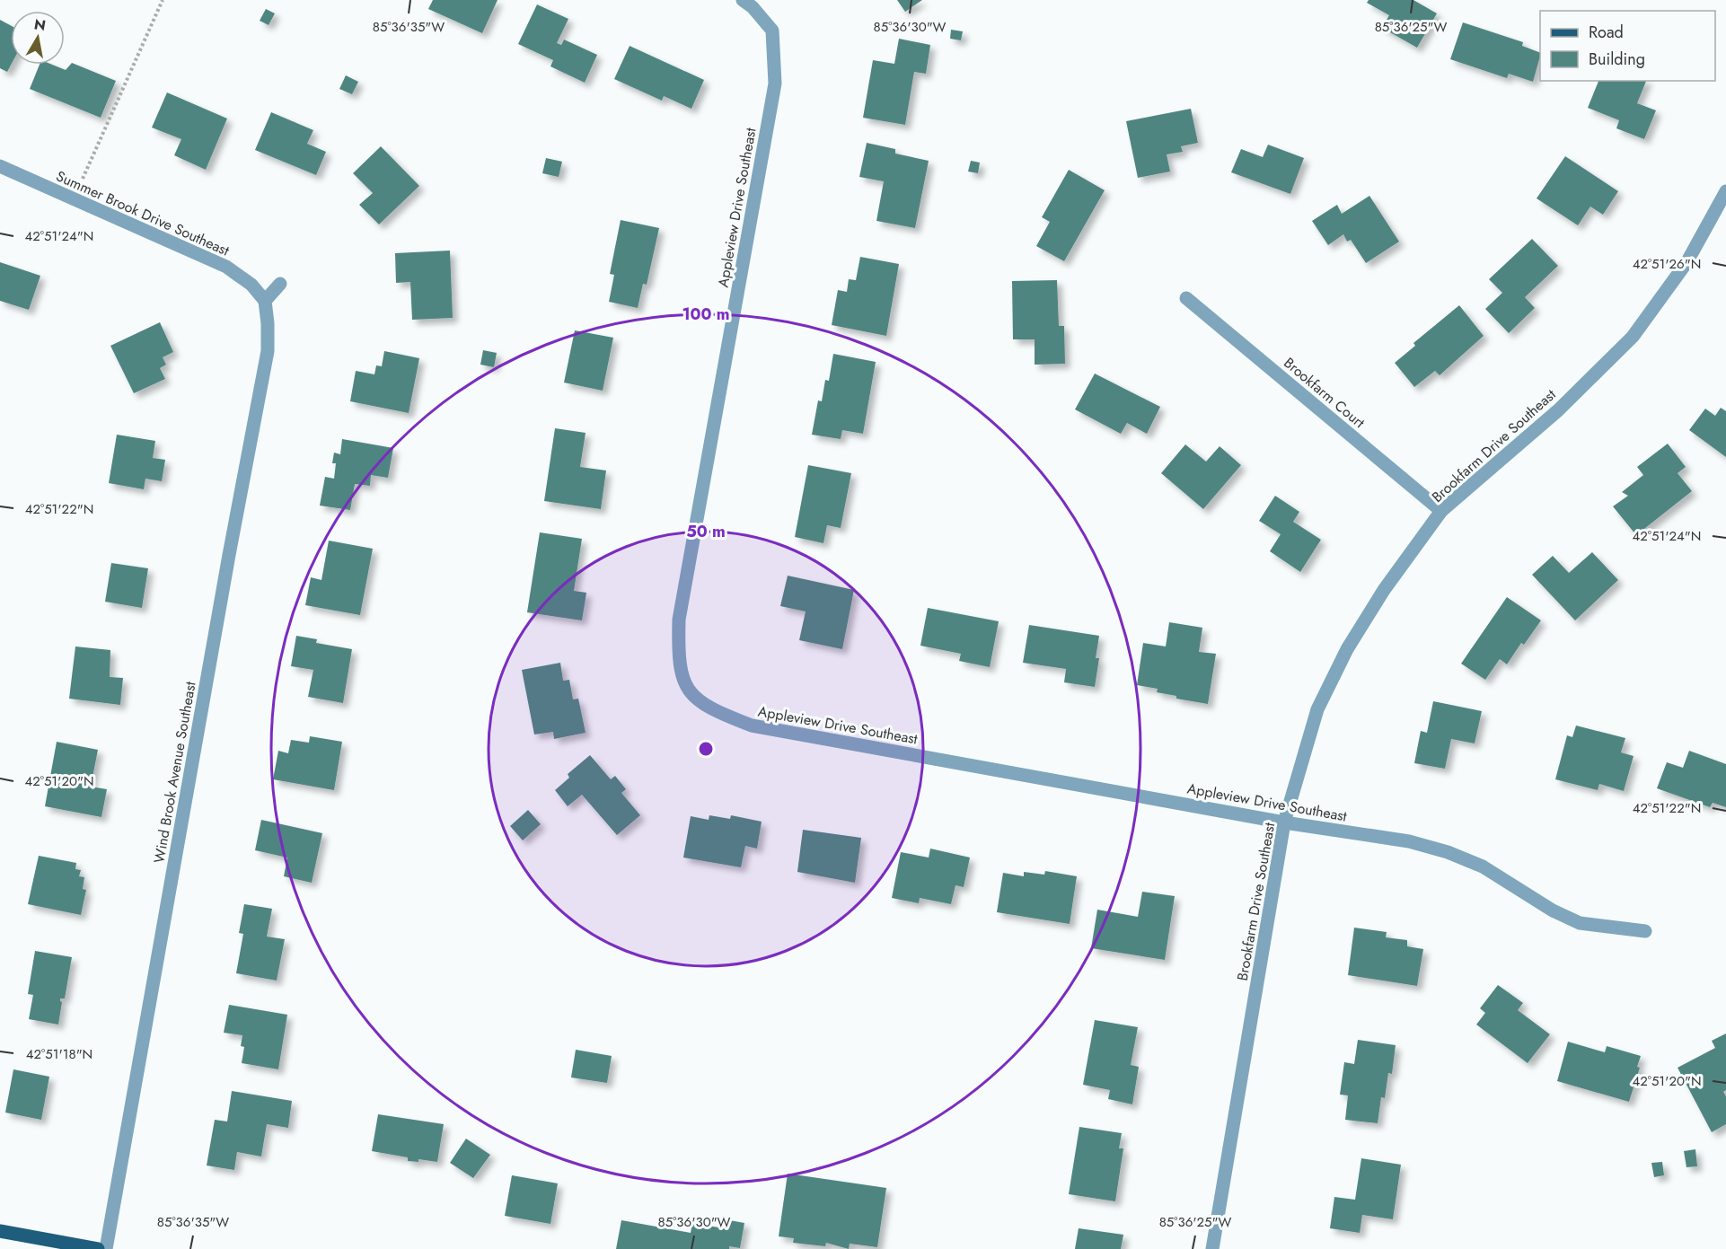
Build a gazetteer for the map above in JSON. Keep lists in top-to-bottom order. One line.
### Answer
{"streets":{"street":["Appleview Drive Southeast","Summer Brook Drive Southeast","Brookfarm Court","Brookfarm Drive Southeast","Wind Brook Avenue Southeast"]},"crossings":[["Appleview Drive Southeast","Brookfarm Drive Southeast"],["Summer Brook Drive Southeast","Wind Brook Avenue Southeast"],["Brookfarm Court","Brookfarm Drive Southeast"]],"legend":["Road","Building"],"north":"top","coordinates":["85°36'35\"W","85°36'30\"W","85°36'25\"W","42°51'24\"N","42°51'26\"N","42°51'22\"N","42°51'20\"N","42°51'18\"N"],"rings":["100 m","50 m"]}
